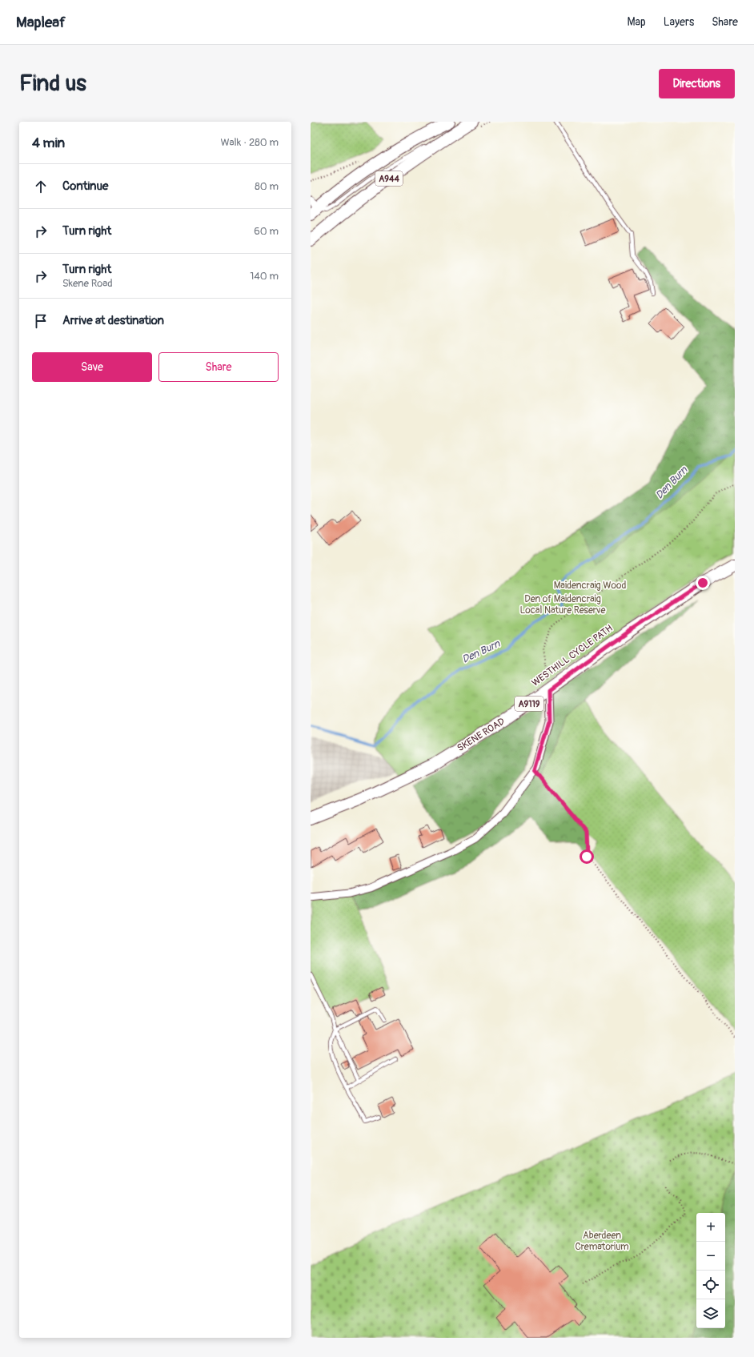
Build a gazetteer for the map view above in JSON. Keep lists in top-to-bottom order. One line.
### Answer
{"streets":{"main road":["A944","A9119","SKENE ROAD"]},"water":["Den Burn"],"parks":["Maidencraig Wood","Den of Maidencraig Local Nature Reserve","Aberdeen Crematorium"],"page":{"header":"Mapleaf","nav":["Map","Layers","Share"],"buttons":["Directions",["Save","Share"]],"title":"Find us","heading":["4 min","Walk · 280 m"],"list":[["Continue","80 m"],["Turn right","60 m"],["Turn right","Skene Road","140 m"],"Arrive at destination"],"map_buttons":["+","−"]}}
